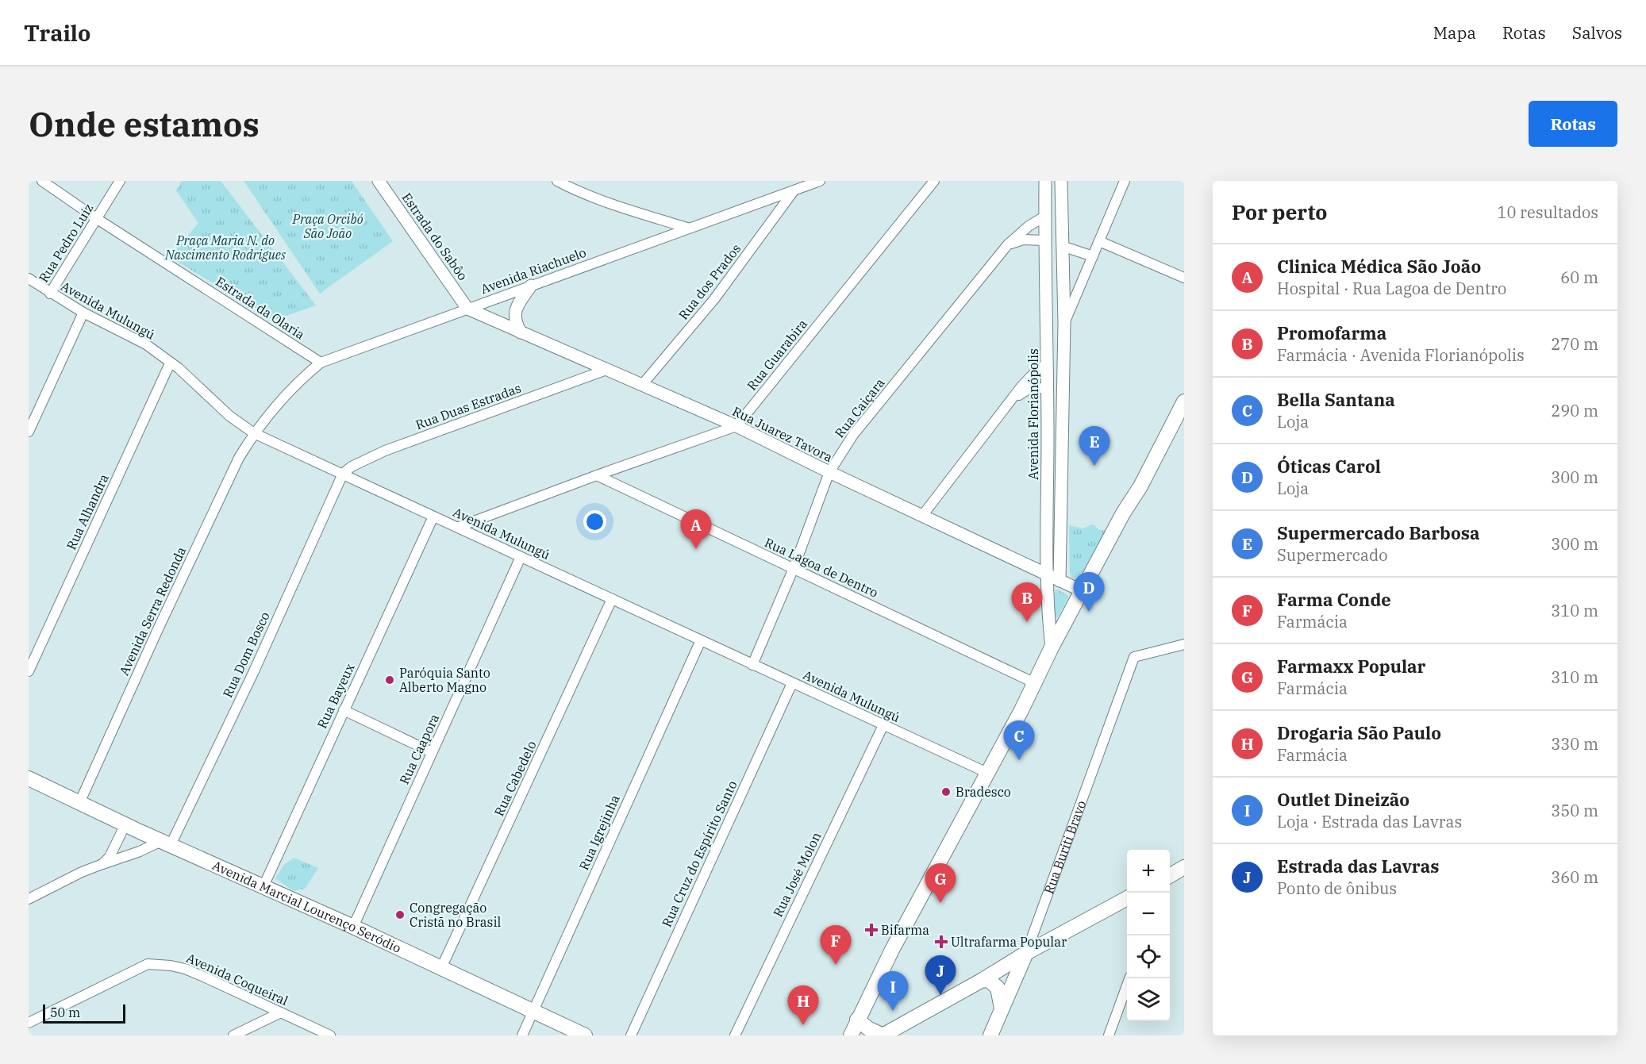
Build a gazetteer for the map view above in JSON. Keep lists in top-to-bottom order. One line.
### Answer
{"streets":{"main road":["Rua Buriti Bravo","Avenida Marcial Lourenço Seródio"],"street":["Estrada do Sabôo","Rua Pedro Luiz","Avenida Riachuelo","Rua dos Prados","Estrada da Olaria","Avenida Mulungú","Rua Guarabira","Rua Duas Estradas","Rua Caiçara","Avenida Florianópolis","Rua Juarez Tavora","Rua Alhandra","Rua Lagoa de Dentro","Avenida Serra Redonda","Rua Dom Bosco","Rua Bayeux","Rua Caapora","Rua Cabedelo","Rua Igrejinha","Rua Cruz do Espírito Santo","Rua José Molon","Avenida Coqueiral"]},"crossings":[["Estrada do Sabôo","Avenida Riachuelo"],["Estrada do Sabôo","Rua Juarez Tavora"],["Rua Pedro Luiz","Estrada da Olaria"],["Rua Pedro Luiz","Avenida Mulungú"],["Avenida Riachuelo","Rua dos Prados"],["Avenida Riachuelo","Estrada da Olaria"],["Avenida Riachuelo","Avenida Mulungú"],["Avenida Riachuelo","Rua Juarez Tavora"],["Avenida Riachuelo","Avenida Serra Redonda"],["Rua dos Prados","Rua Juarez Tavora"],["Avenida Mulungú","Rua Duas Estradas"],["Avenida Mulungú","Rua Caiçara"],["Avenida Mulungú","Rua Alhandra"],["Avenida Mulungú","Avenida Serra Redonda"],["Avenida Mulungú","Rua Dom Bosco"],["Avenida Mulungú","Rua Bayeux"],["Avenida Mulungú","Rua Caapora"],["Avenida Mulungú","Rua Cabedelo"],["Avenida Mulungú","Rua Igrejinha"],["Avenida Mulungú","Rua Cruz do Espírito Santo"],["Avenida Mulungú","Rua José Molon"],["Rua Guarabira","Rua Juarez Tavora"],["Rua Duas Estradas","Rua Juarez Tavora"],["Rua Duas Estradas","Rua Dom Bosco"],["Rua Caiçara","Avenida Florianópolis"],["Rua Caiçara","Rua Juarez Tavora"],["Rua Caiçara","Rua Lagoa de Dentro"],["Avenida Florianópolis","Rua Juarez Tavora"],["Avenida Serra Redonda","Avenida Marcial Lourenço Seródio"],["Rua Dom Bosco","Avenida Marcial Lourenço Seródio"],["Rua Bayeux","Avenida Marcial Lourenço Seródio"],["Rua Caapora","Avenida Marcial Lourenço Seródio"],["Rua Cabedelo","Avenida Marcial Lourenço Seródio"],["Rua Igrejinha","Avenida Marcial Lourenço Seródio"]],"parks":["Praça Orcibó São João","Praça Maria N. do Nascimento Rodrigues"],"places":{"other":["Paróquia Santo Alberto Magno","Bradesco","Congregação Cristã no Brasil"],"health":["Bifarma","Ultrafarma Popular"]},"scale_bar":"50 m","page":{"header":"Trailo","nav":["Mapa","Rotas","Salvos"],"buttons":"Rotas","title":"Onde estamos","heading":["Por perto","10 resultados"],"list":[{"mark":"A","name":"Clinica Médica São João","note":"Hospital · Rua Lagoa de Dentro","value":"60 m"},{"mark":"B","name":"Promofarma","note":"Farmácia · Avenida Florianópolis","value":"270 m"},{"mark":"C","name":"Bella Santana","note":"Loja","value":"290 m"},{"mark":"D","name":"Óticas Carol","note":"Loja","value":"300 m"},{"mark":"E","name":"Supermercado Barbosa","note":"Supermercado","value":"300 m"},{"mark":"F","name":"Farma Conde","note":"Farmácia","value":"310 m"},{"mark":"G","name":"Farmaxx Popular","note":"Farmácia","value":"310 m"},{"mark":"H","name":"Drogaria São Paulo","note":"Farmácia","value":"330 m"},{"mark":"I","name":"Outlet Dineizão","note":"Loja · Estrada das Lavras","value":"350 m"},{"mark":"J","name":"Estrada das Lavras","note":"Ponto de ônibus","value":"360 m"}],"pins":["E","A","D","B","C","G","F","J","I","H"],"map_buttons":["+","−"],"scale":"50 m"}}
